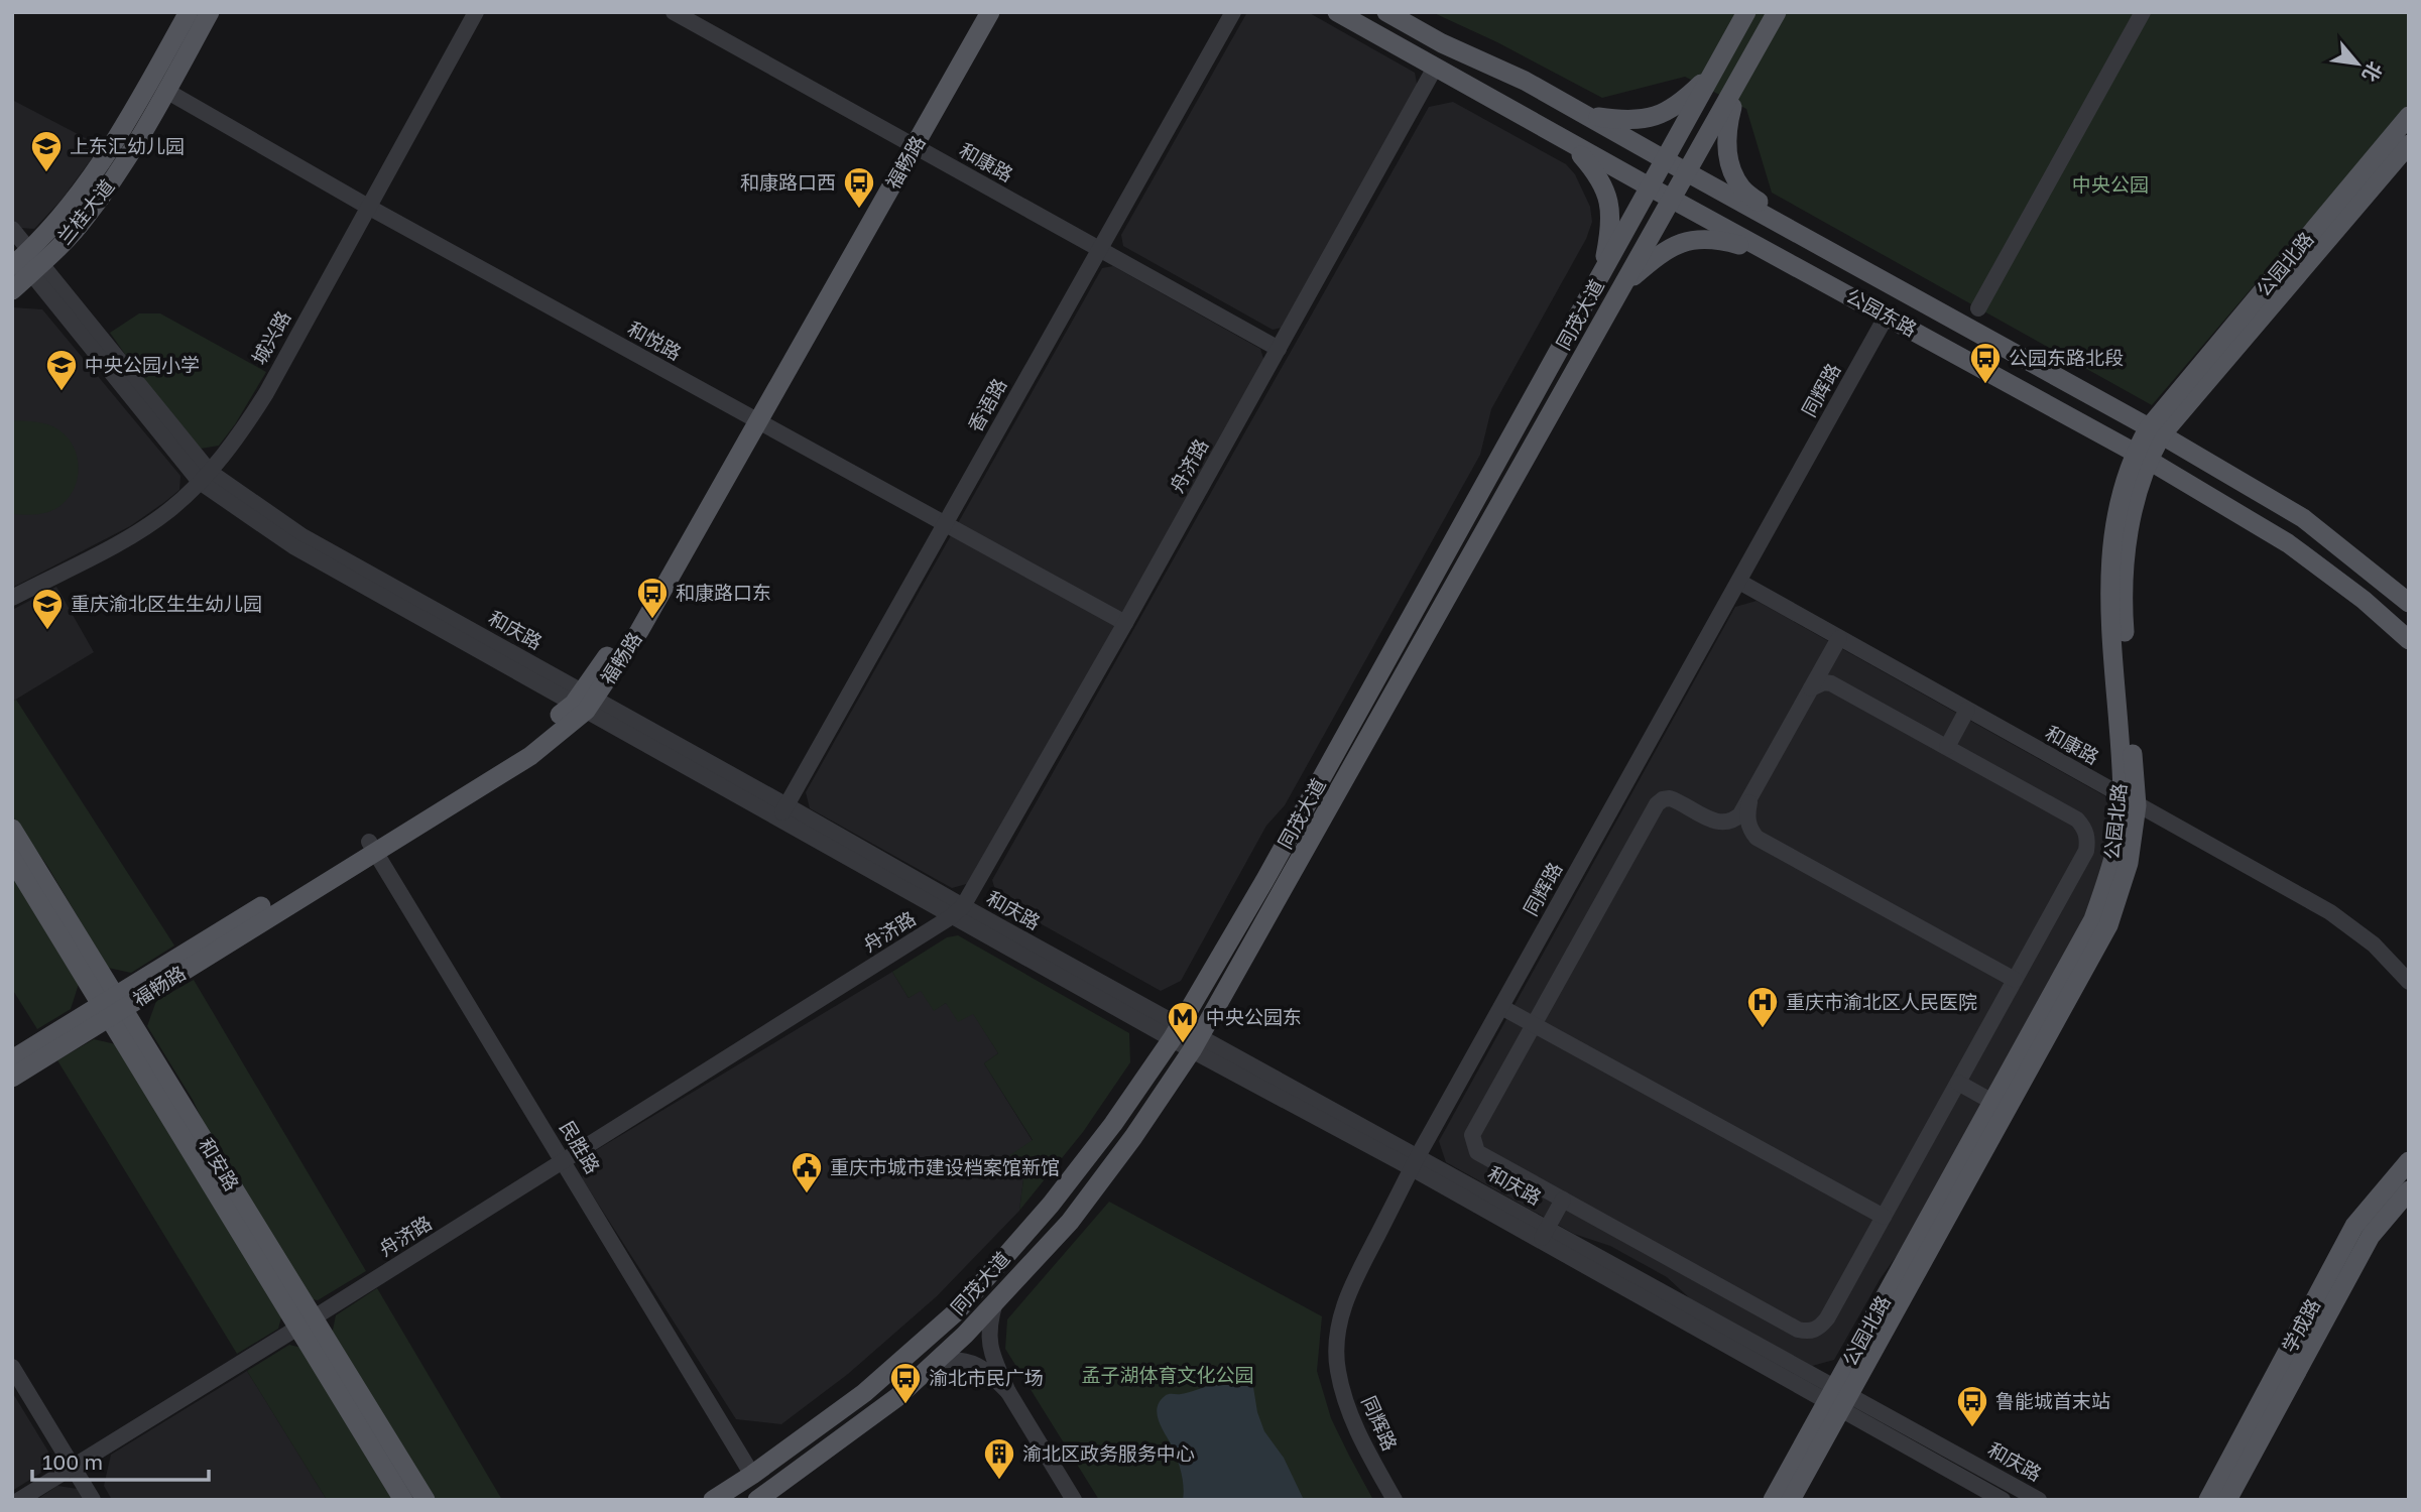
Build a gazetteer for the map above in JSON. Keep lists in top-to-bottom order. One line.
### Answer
{"streets":{"main road":["福畅路","兰桂大道","公园北路","公园东路","同茂大道","和安路","学成路"],"street":["和康路","城兴路","和悦路","同辉路","香语路","舟济路","和庆路","民胜路"]},"crossings":[["福畅路","和康路"],["福畅路","和悦路"],["福畅路","和庆路"],["福畅路","民胜路"],["福畅路","和安路"],["和康路","公园北路"],["和康路","同辉路"],["和康路","香语路"],["和康路","舟济路"],["兰桂大道","和悦路"],["兰桂大道","和庆路"],["公园北路","公园东路"],["公园北路","和庆路"],["公园东路","同茂大道"],["公园东路","同辉路"],["公园东路","舟济路"],["同茂大道","和庆路"],["同茂大道","民胜路"],["城兴路","和悦路"],["城兴路","和庆路"],["和悦路","香语路"],["和悦路","舟济路"],["同辉路","和庆路"],["香语路","和庆路"],["舟济路","和庆路"],["舟济路","民胜路"],["舟济路","和安路"]],"parks":["中央公园","孟子湖体育文化公园"],"places":{"school or university":["上东汇幼儿园","中央公园小学","重庆渝北区生生幼儿园"],"bus stop":["和康路口西","公园东路北段","和康路口东","渝北市民广场","鲁能城首末站"],"hospital":["重庆市渝北区人民医院"],"metro station":["中央公园东"],"public building":["重庆市城市建设档案馆新馆"],"building":["渝北区政务服务中心"]},"scale_bar":"100 m","north":"bottom right"}
